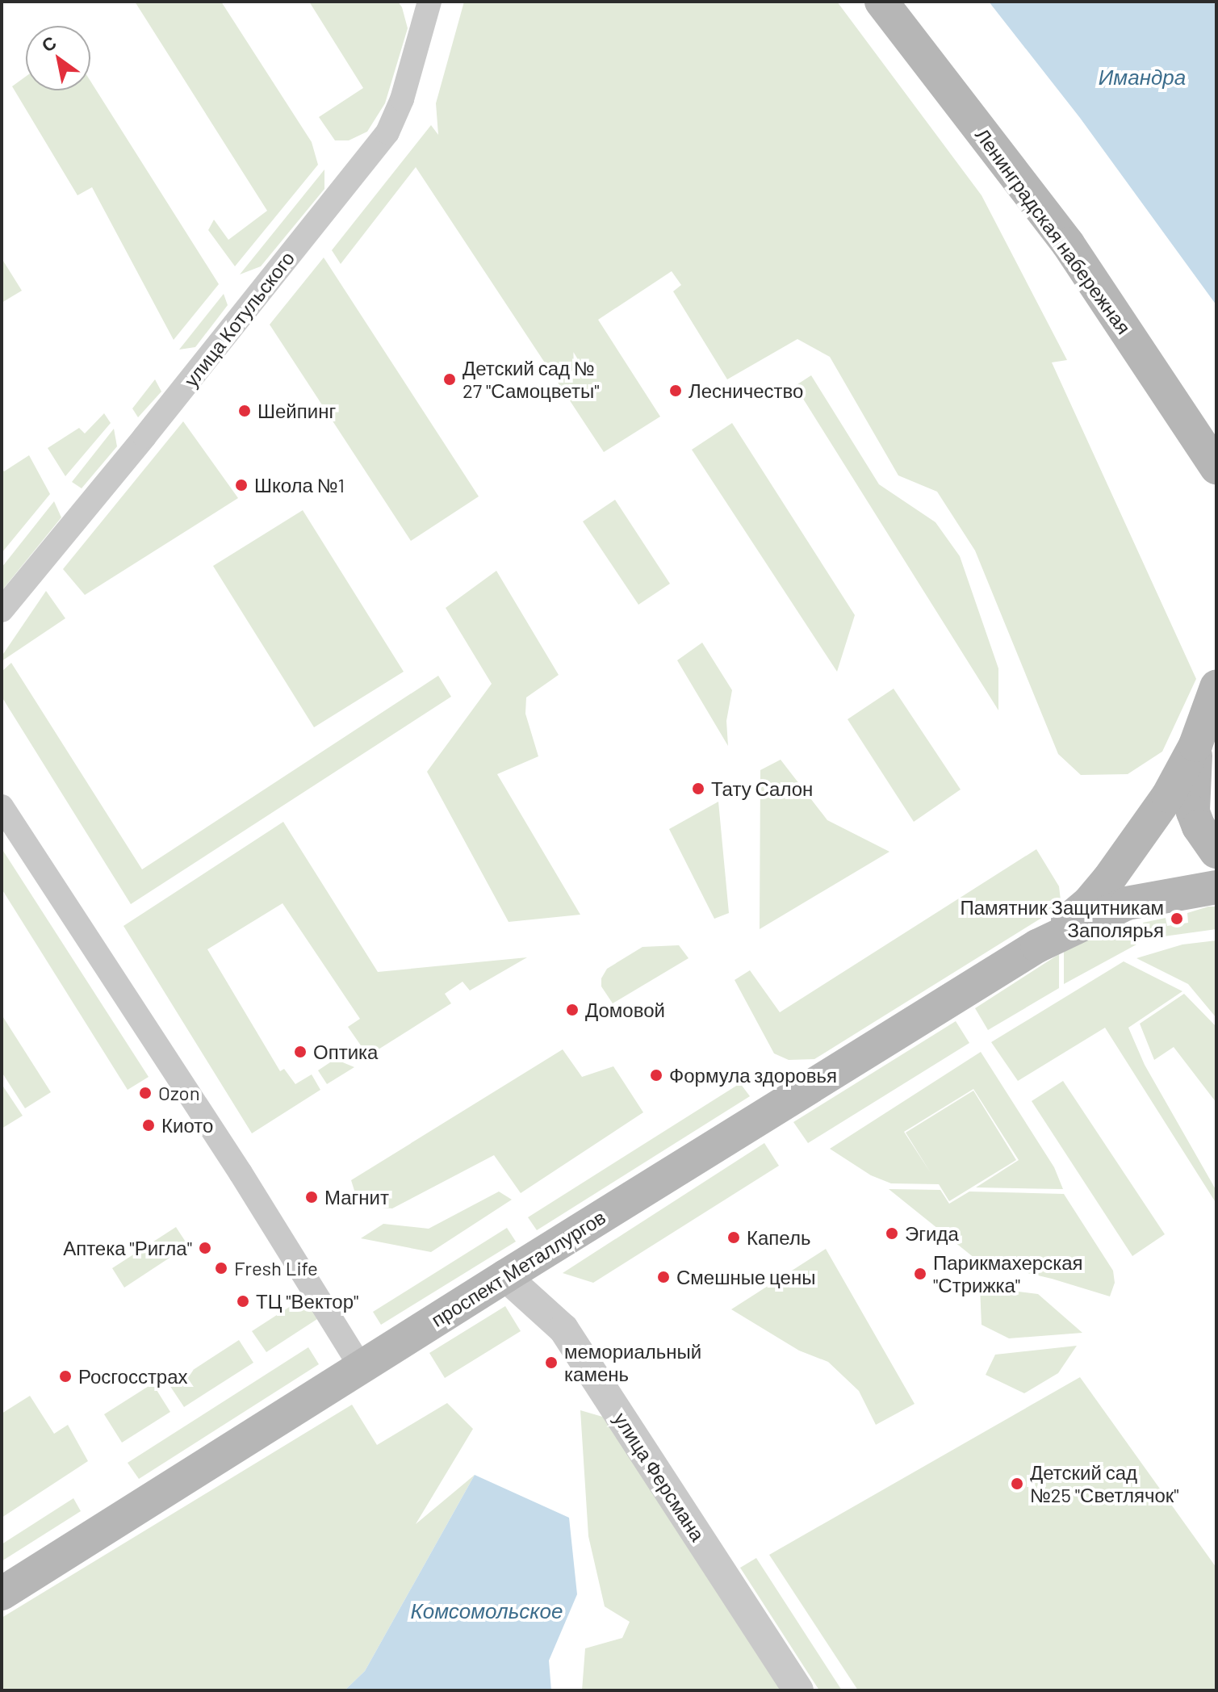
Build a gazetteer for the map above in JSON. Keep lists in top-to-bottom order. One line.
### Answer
{"streets":{"main road":["Ленинградская набережная","проспект Металлургов"],"street":["улица Котульского","улица Ферсмана"]},"crossings":[["проспект Металлургов","улица Ферсмана"]],"water":["Имандра","Комсомольское"],"places":["Детский сад № 27 \"Самоцветы\"","Лесничество","Шейпинг","Школа №1","Тату Салон","Памятник Защитникам Заполярья","Домовой","Оптика","Формула здоровья","Ozon","Киото","Магнит","Эгида","Капель","Аптека \"Ригла\"","Fresh Life","Парикмахерская \"Стрижка\"","Смешные цены","ТЦ \"Вектор\"","мемориальный камень","Росгосстрах","Детский сад №25 \"Светлячок\""],"north":"top left"}
